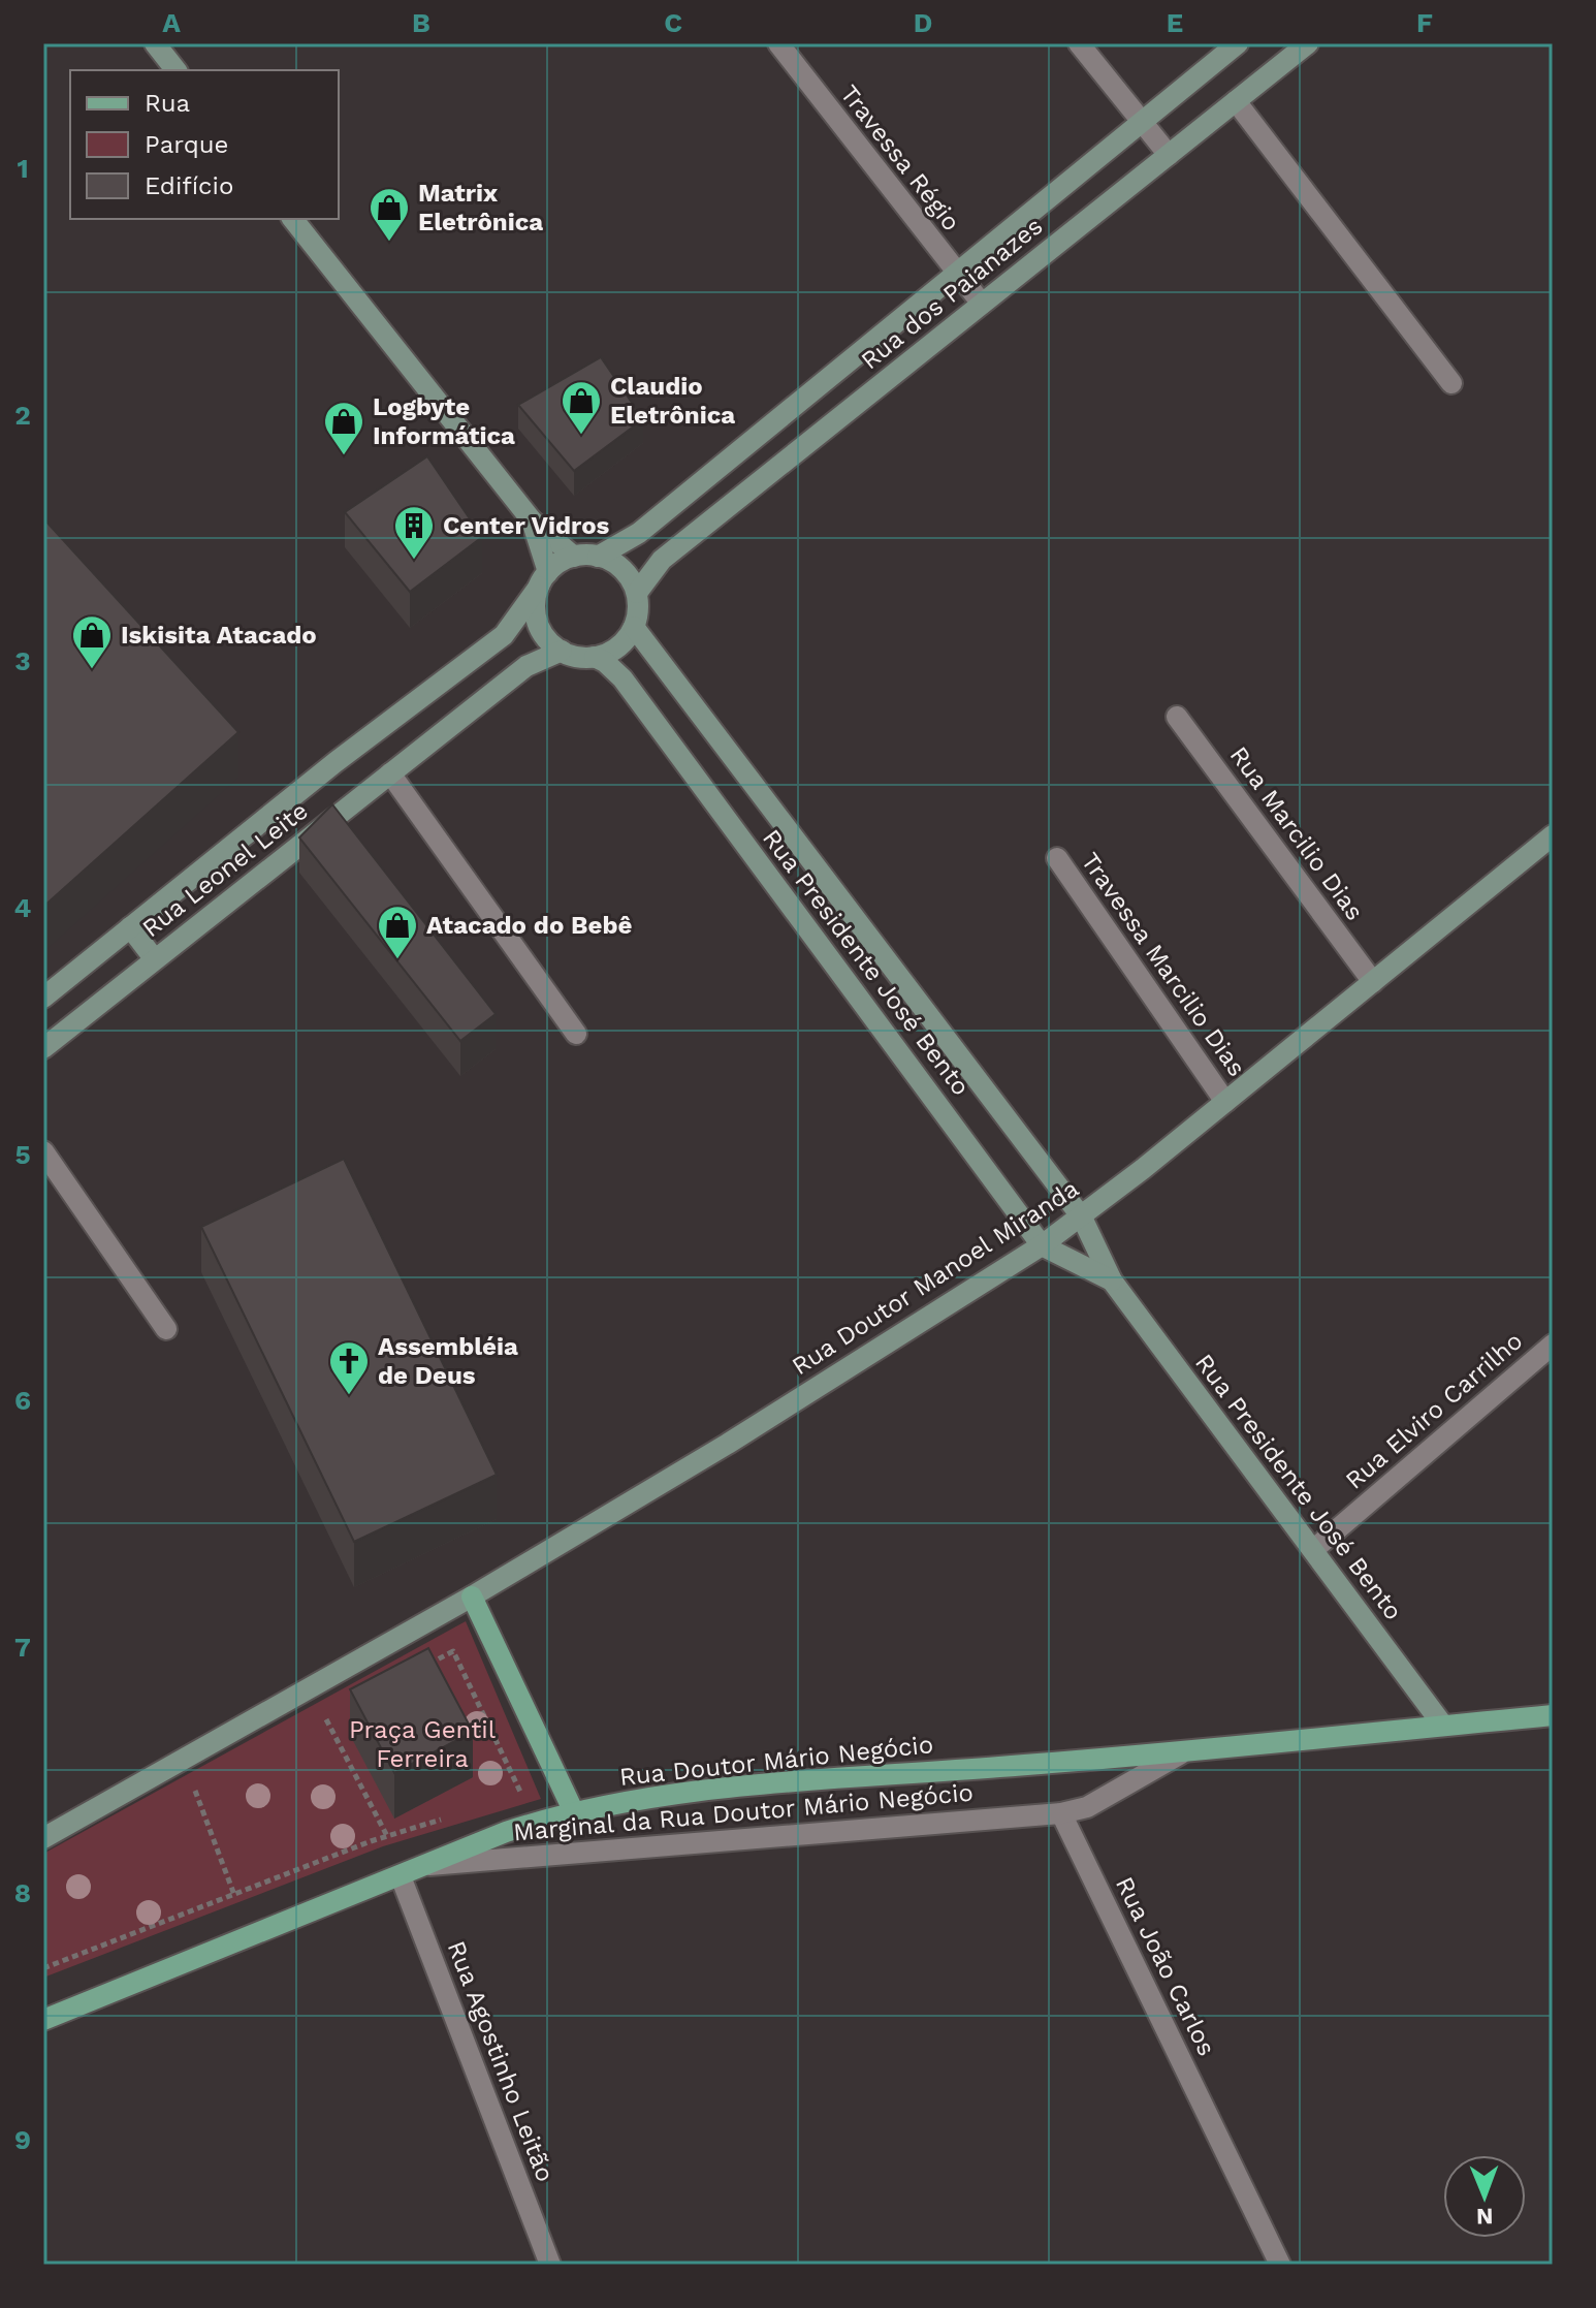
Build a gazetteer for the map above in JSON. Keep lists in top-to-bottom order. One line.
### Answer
{"streets":{"main road":["Rua Doutor Mário Negócio"],"street":["Travessa Régio","Rua dos Paianazes","Rua Marcilio Dias","Rua Leonel Leite","Rua Presidente José Bento","Travessa Marcilio Dias","Rua Doutor Manoel Miranda","Rua Elviro Carrilho","Marginal da Rua Doutor Mário Negócio","Rua João Carlos","Rua Agostinho Leitão"]},"crossings":[["Travessa Régio","Rua dos Paianazes"],["Rua dos Paianazes","Rua Leonel Leite"],["Rua dos Paianazes","Rua Presidente José Bento"],["Rua Marcilio Dias","Rua Doutor Manoel Miranda"],["Rua Leonel Leite","Rua Presidente José Bento"],["Rua Presidente José Bento","Rua Doutor Manoel Miranda"],["Rua Presidente José Bento","Rua Elviro Carrilho"],["Rua Presidente José Bento","Rua Doutor Mário Negócio"],["Travessa Marcilio Dias","Rua Doutor Manoel Miranda"],["Rua Doutor Mário Negócio","Marginal da Rua Doutor Mário Negócio"],["Rua Doutor Mário Negócio","Rua Agostinho Leitão"],["Marginal da Rua Doutor Mário Negócio","Rua João Carlos"]],"parks":["Praça Gentil Ferreira"],"places":{"shop":["Matrix Eletrônica","Claudio Eletrônica","Logbyte Informática","Iskisita Atacado","Atacado do Bebê"],"building":["Center Vidros"],"church":["Assembléia de Deus"]},"legend":["Rua","Parque","Edifício"],"north":"bottom","grid":{"columns":["A","B","C","D","E","F"],"rows":["1","2","3","4","5","6","7","8","9"]}}
